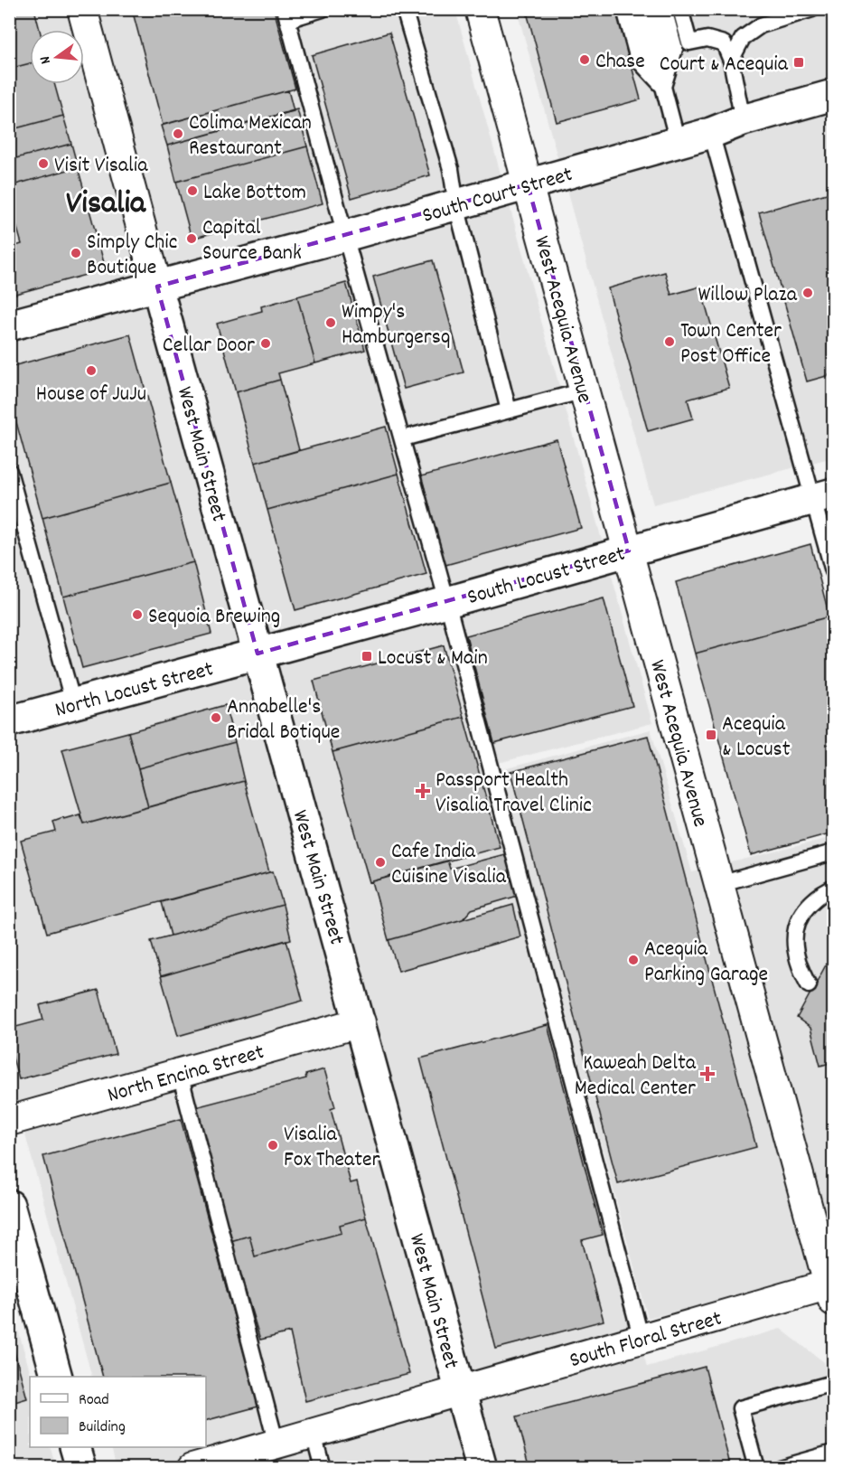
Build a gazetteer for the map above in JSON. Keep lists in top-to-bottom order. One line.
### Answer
{"streets":{"main road":["South Court Street","West Main Street","South Locust Street","North Locust Street"],"street":["West Acequia Avenue","North Encina Street","South Floral Street"]},"crossings":[["South Court Street","West Acequia Avenue"],["South Court Street","West Main Street"],["West Acequia Avenue","South Locust Street"],["West Acequia Avenue","South Floral Street"],["West Main Street","South Locust Street"],["West Main Street","North Locust Street"],["West Main Street","North Encina Street"],["West Main Street","South Floral Street"],["South Locust Street","North Locust Street"]],"districts":["Visalia"],"places":{"other":["Chase","Colima Mexican Restaurant","Visit Visalia","Lake Bottom","Capital Source Bank","Simply Chic Boutique","Willow Plaza","Wimpy's Hamburgersq","Town Center Post Office","Cellar Door","House of JuJu","Sequoia Brewing","Annabelle's Bridal Botique","Cafe India Cuisine Visalia","Acequia Parking Garage","Visalia Fox Theater"],"transit":["Court & Acequia","Locust & Main","Acequia & Locust"],"health":["Passport Health Visalia Travel Clinic","Kaweah Delta Medical Center"]},"legend":["Road","Building"],"north":"left"}
